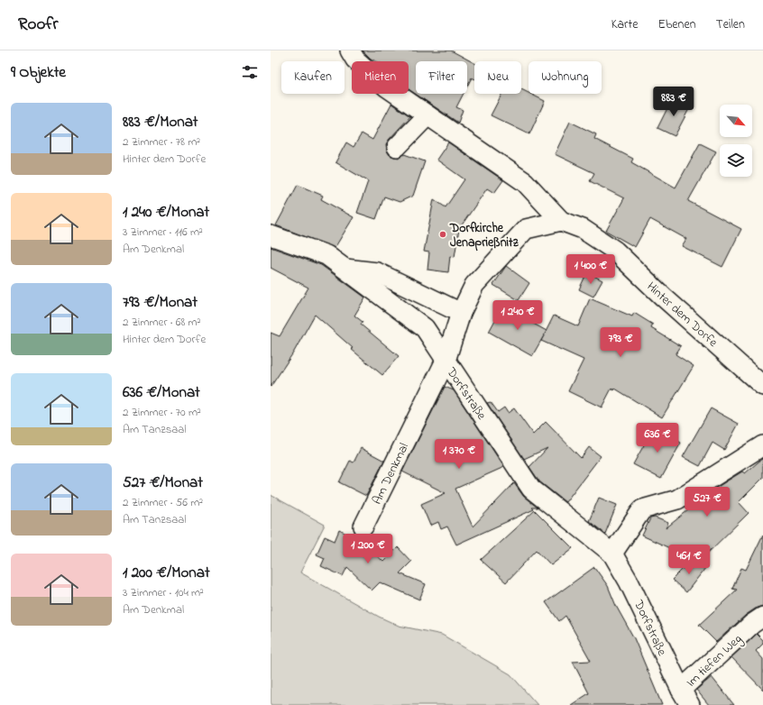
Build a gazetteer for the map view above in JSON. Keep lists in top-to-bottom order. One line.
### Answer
{"streets":{"street":["Hinter dem Dorfe","Dorfstraße","Am Denkmal","Im tiefen Weg"]},"crossings":[["Hinter dem Dorfe","Am Denkmal"],["Dorfstraße","Am Denkmal"],["Dorfstraße","Im tiefen Weg"]],"places":["Dorfkirche Jenaprießnitz"],"north":"bottom right","page":{"header":"Roofr","nav":["Karte","Ebenen","Teilen"],"heading":"9 Objekte","chip":["Kaufen","Mieten","Filter","Neu","Wohnung"],"price":["883 €","1 400 €","1 240 €","793 €","636 €","1 370 €","527 €","1 200 €","461 €"],"list":[{"name":"883 €/Monat","note":"2 Zimmer · 78 m² · Hinter dem Dorfe"},{"name":"1 240 €/Monat","note":"3 Zimmer · 116 m² · Am Denkmal"},{"name":"793 €/Monat","note":"2 Zimmer · 68 m² · Hinter dem Dorfe"},{"name":"636 €/Monat","note":"2 Zimmer · 70 m² · Am Tanzsaal"},{"name":"527 €/Monat","note":"2 Zimmer · 56 m² · Am Tanzsaal"},{"name":"1 200 €/Monat","note":"3 Zimmer · 104 m² · Am Denkmal"}]}}
